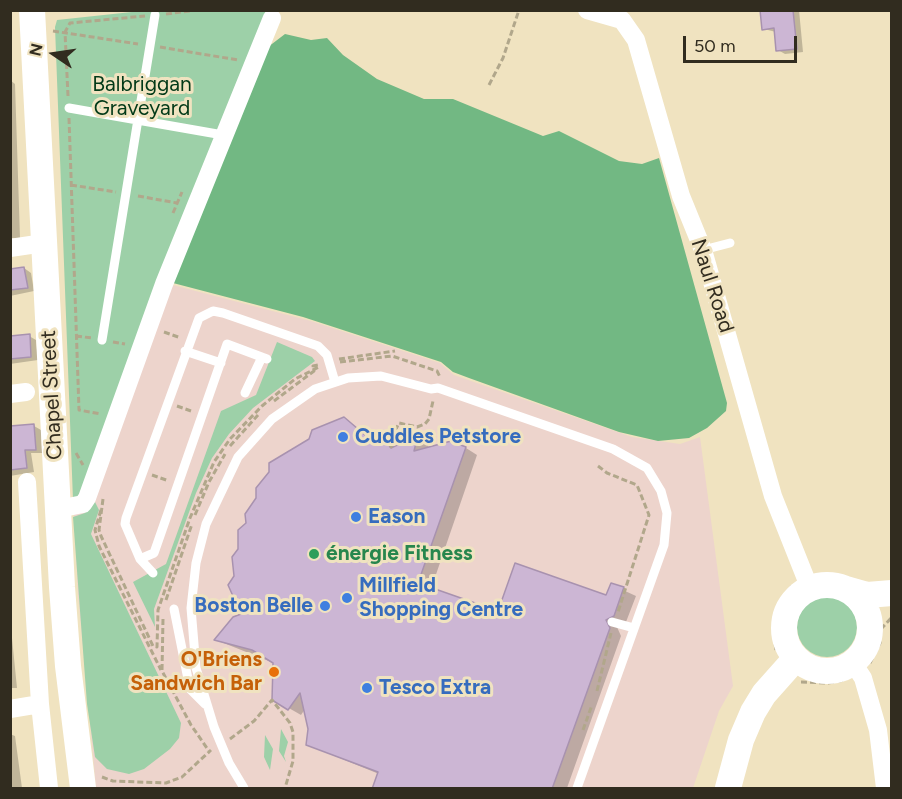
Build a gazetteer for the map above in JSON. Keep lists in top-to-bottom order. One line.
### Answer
{"streets":{"main road":["Chapel Street"],"street":["Naul Road"]},"parks":["Balbriggan Graveyard"],"places":["Cuddles Petstore","Eason","énergie Fitness","Millfield Shopping Centre","Boston Belle","O'Briens Sandwich Bar","Tesco Extra"],"scale_bar":"50 m","north":"left"}
